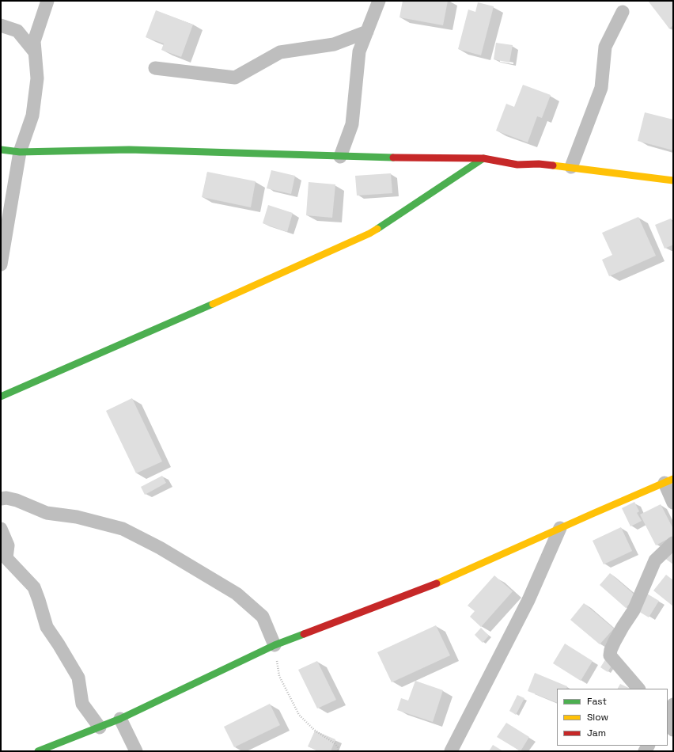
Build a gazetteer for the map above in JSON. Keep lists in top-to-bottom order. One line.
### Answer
{"legend":["Fast","Slow","Jam"]}
